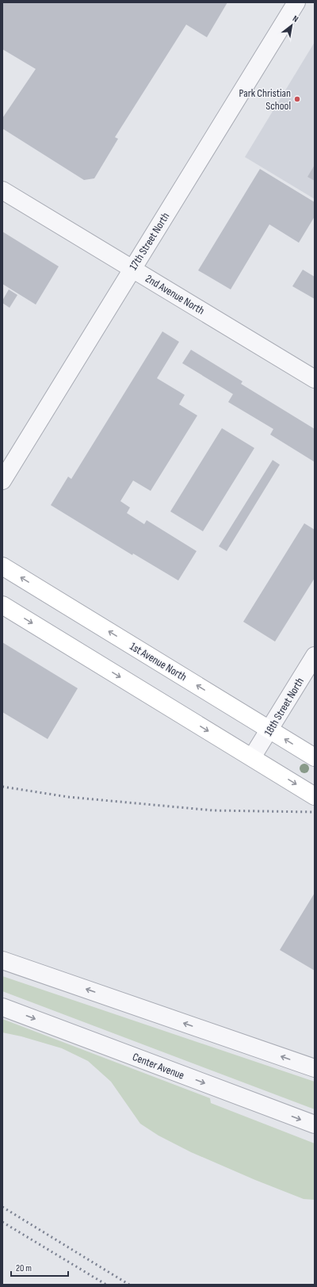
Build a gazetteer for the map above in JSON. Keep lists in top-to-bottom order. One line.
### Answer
{"streets":{"main road":["1st Avenue North"],"street":["17th Street North","2nd Avenue North","18th Street North","Center Avenue"]},"crossings":[["17th Street North","2nd Avenue North"],["1st Avenue North","18th Street North"]],"places":["Park Christian School"],"scale_bar":"20 m","north":"top right"}
